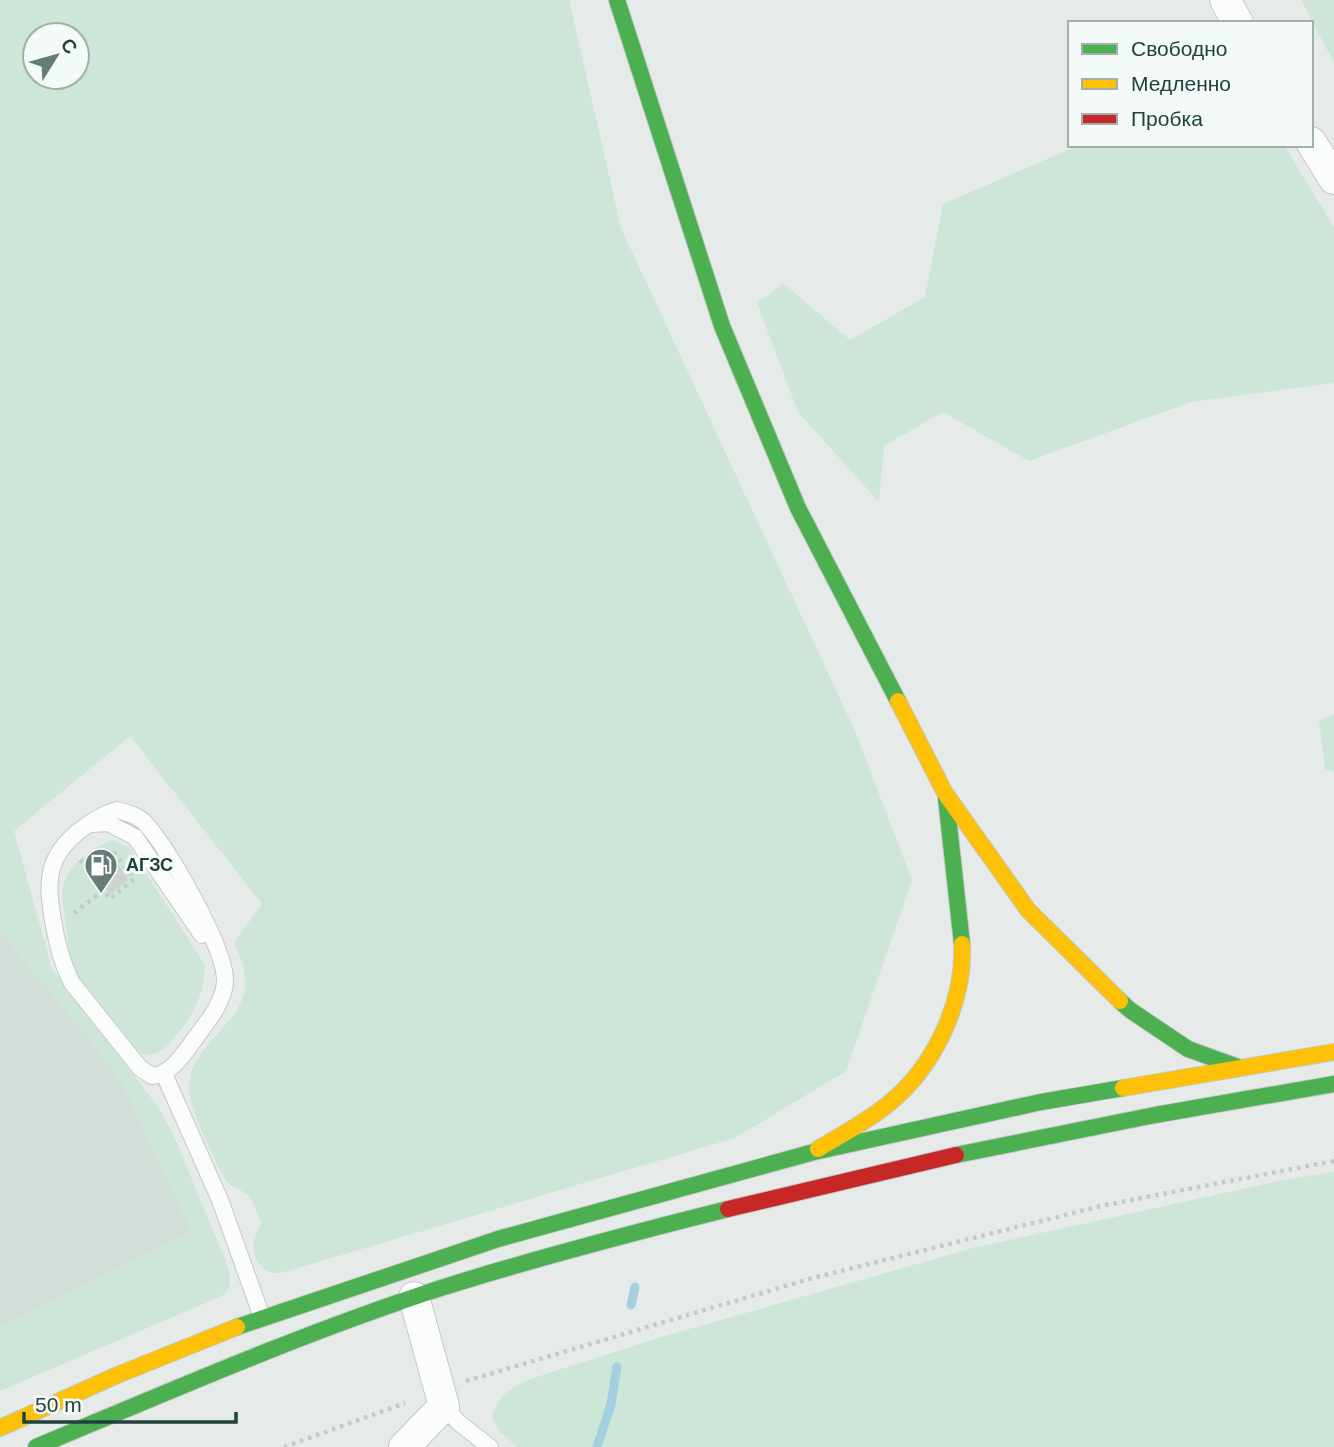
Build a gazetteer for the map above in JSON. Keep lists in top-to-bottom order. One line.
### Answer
{"places":{"fuel station":["АГЗС"]},"legend":["Свободно","Медленно","Пробка"],"scale_bar":"50 m","north":"top right"}
